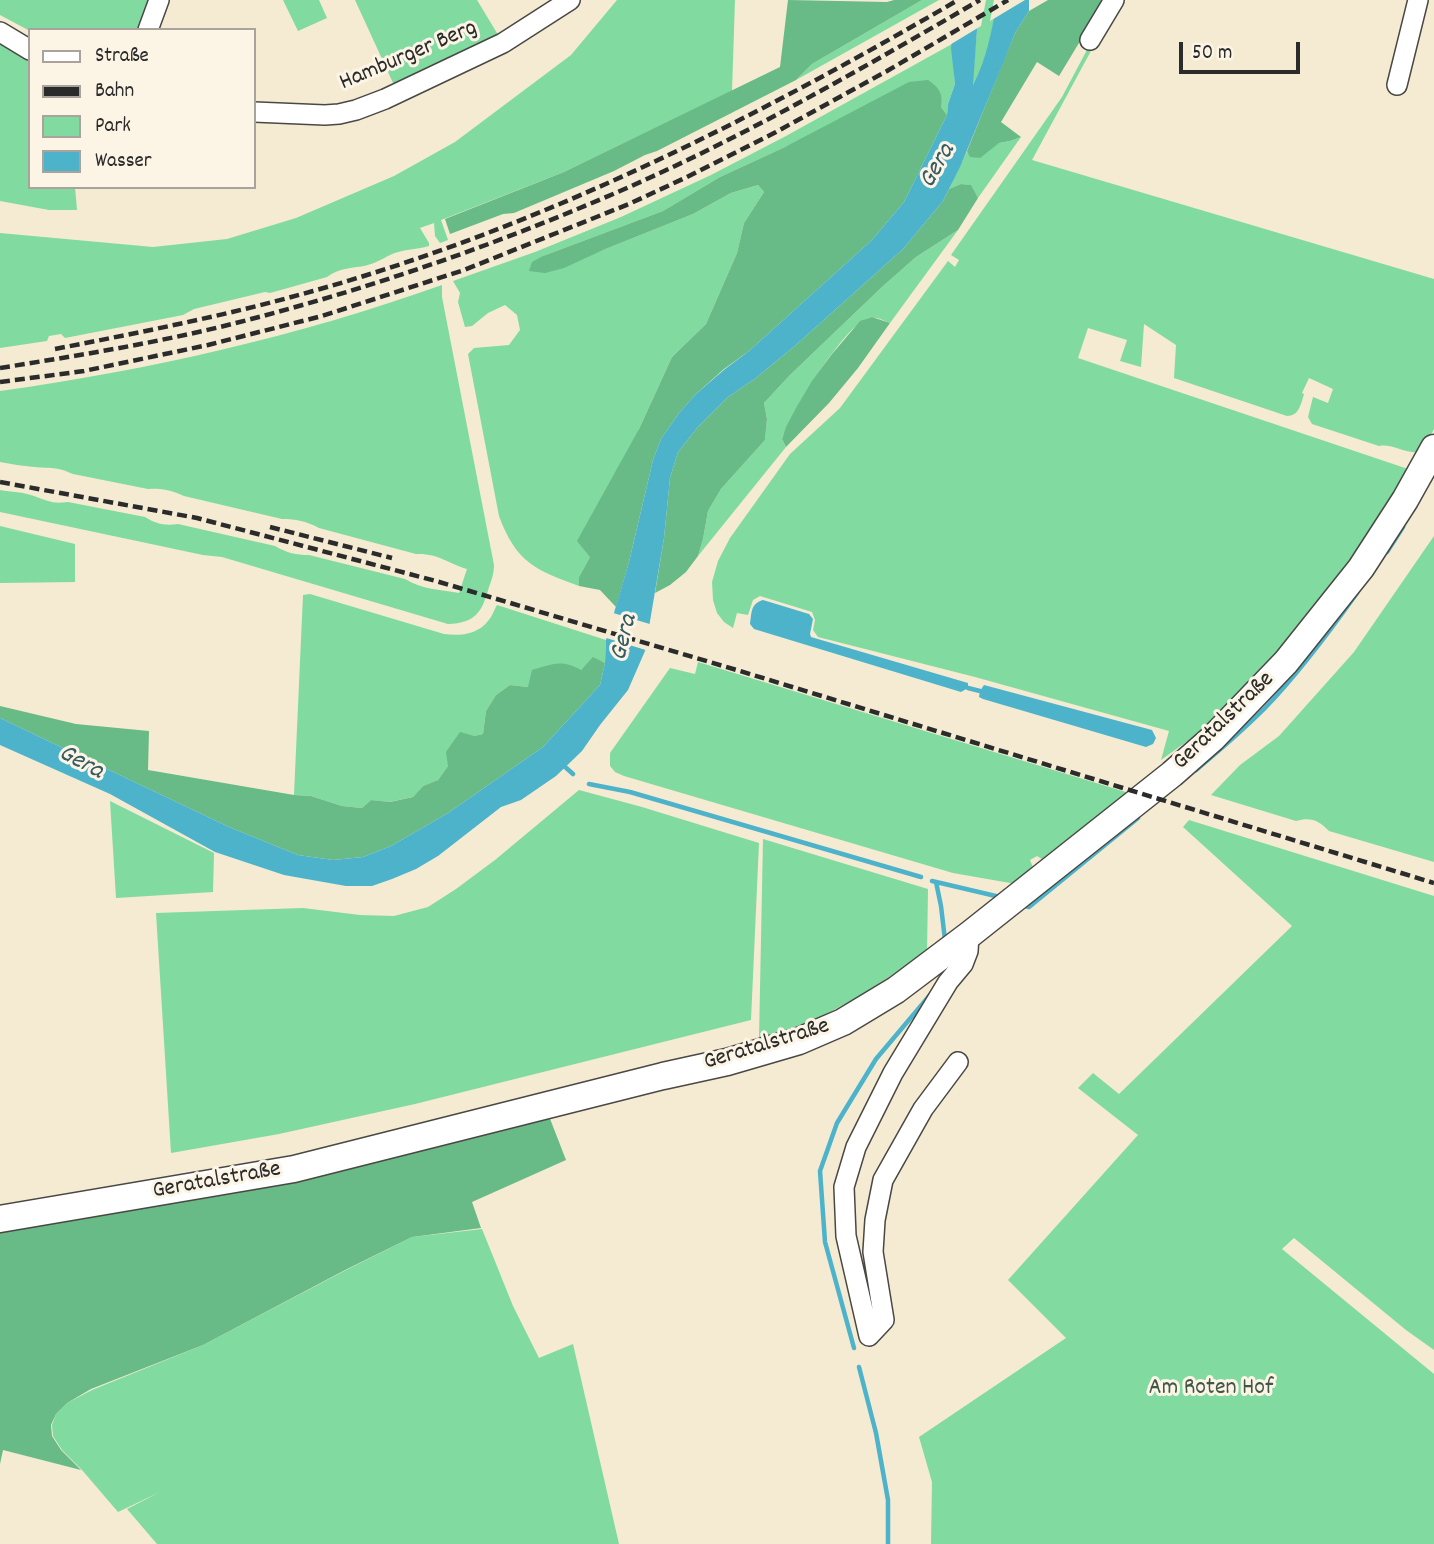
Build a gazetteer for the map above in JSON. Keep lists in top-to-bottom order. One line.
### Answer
{"streets":{"street":["Hamburger Berg","Geratalstraße"]},"water":["Gera"],"parks":["Am Roten Hof"],"legend":["Straße","Bahn","Park","Wasser"],"scale_bar":"50 m"}
